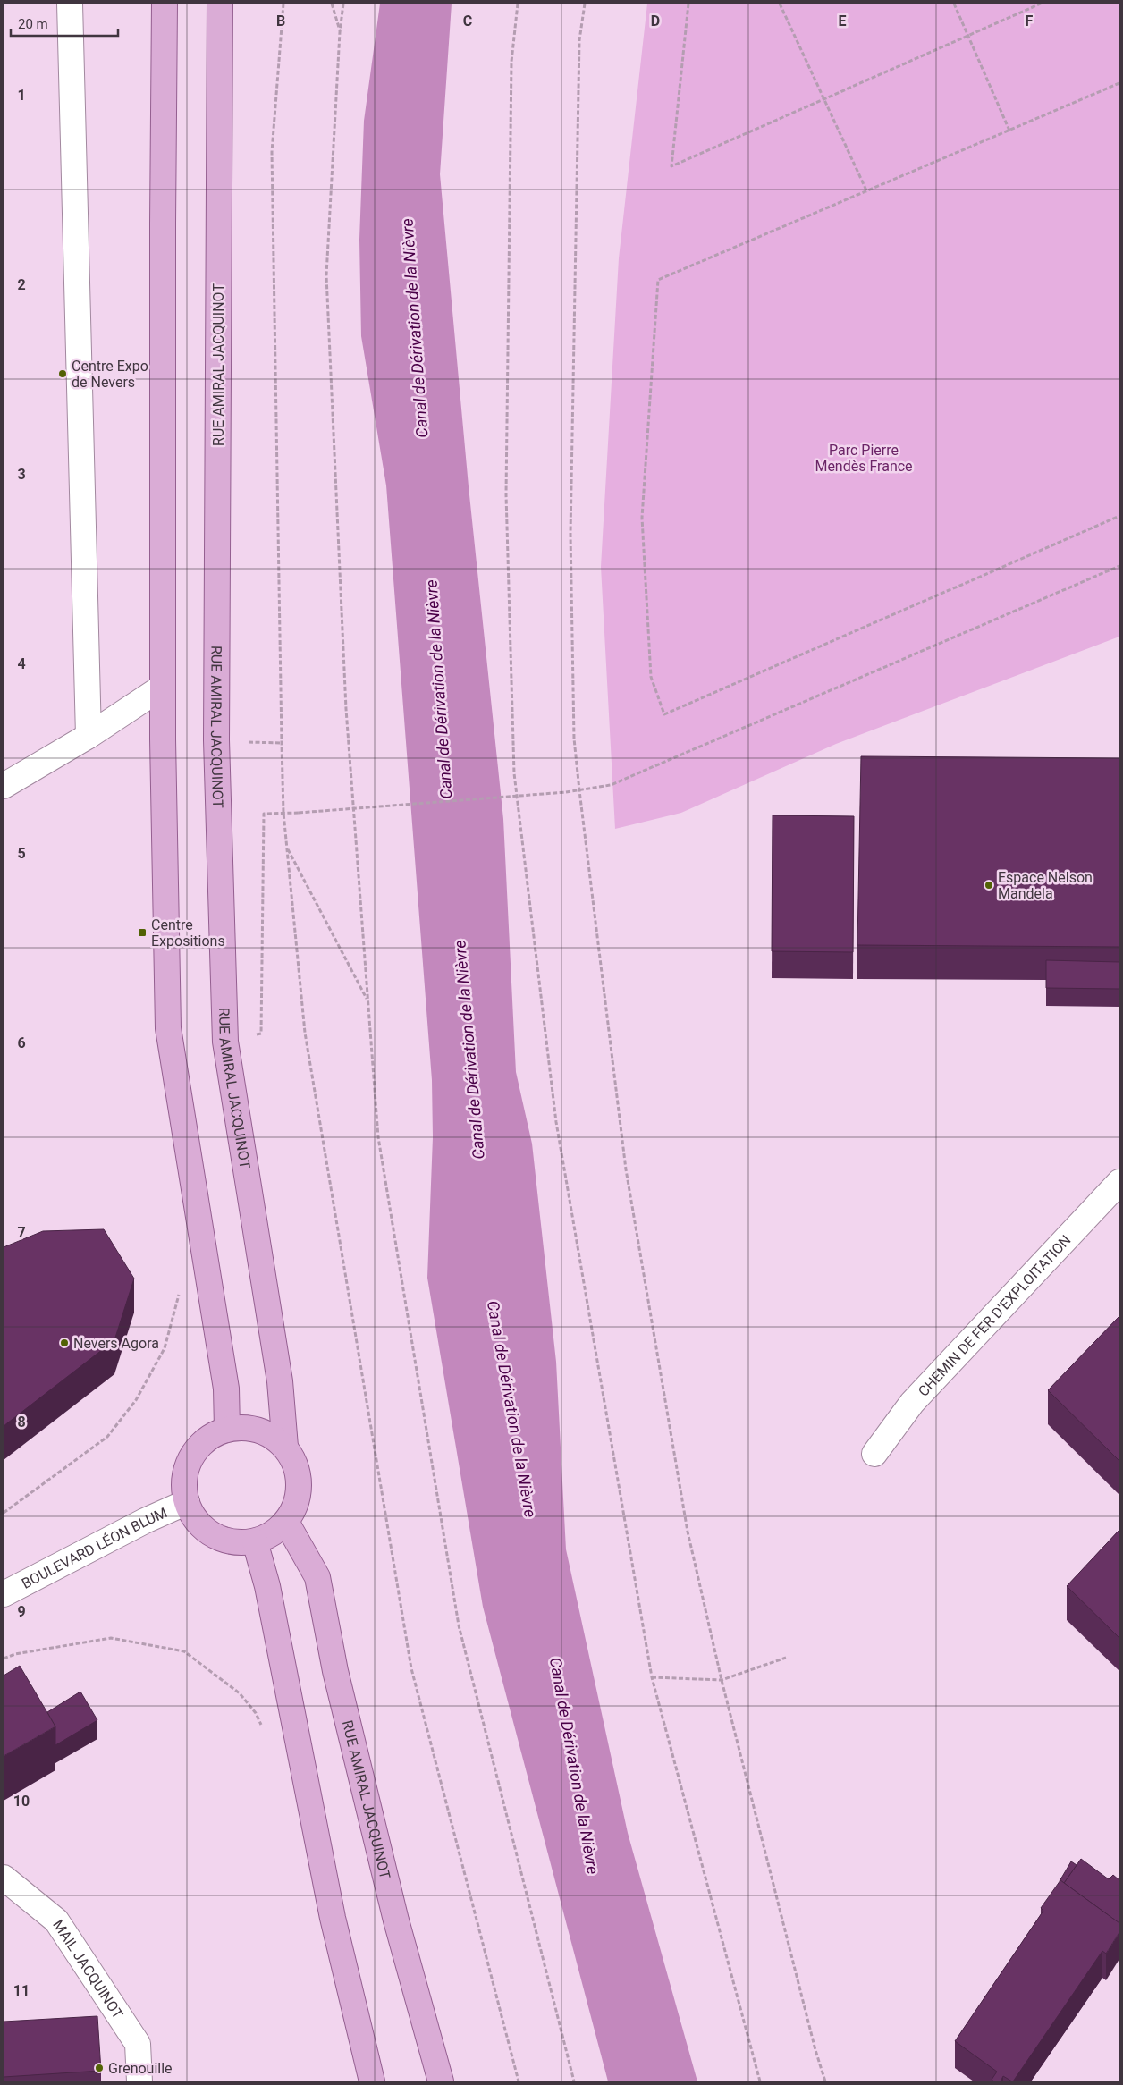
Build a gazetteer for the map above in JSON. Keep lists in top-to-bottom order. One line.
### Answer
{"streets":{"main road":["RUE AMIRAL JACQUINOT"],"street":["CHEMIN DE FER D'EXPLOITATION","BOULEVARD LÉON BLUM","MAIL JACQUINOT"]},"crossings":[["RUE AMIRAL JACQUINOT","BOULEVARD LÉON BLUM"]],"water":["Canal de Dérivation de la Nièvre"],"parks":["Parc Pierre Mendès France"],"places":{"other":["Centre Expo de Nevers","Espace Nelson Mandela","Nevers Agora","Grenouille"],"transit":["Centre Expositions"]},"scale_bar":"20 m","grid":{"columns":["B","C","D","E","F"],"rows":["1","2","3","4","5","6","7","8","9","10","11"]}}
